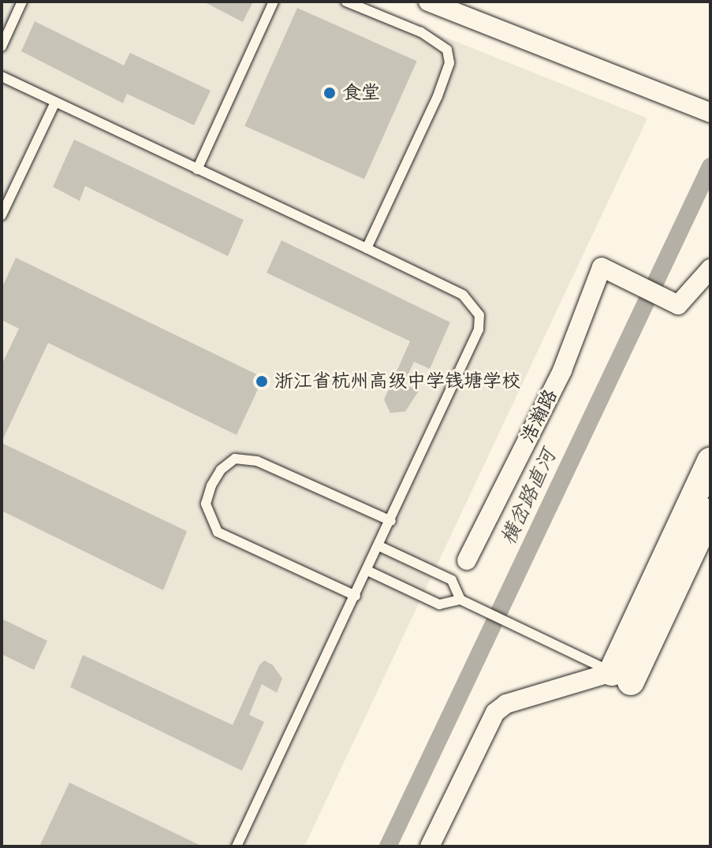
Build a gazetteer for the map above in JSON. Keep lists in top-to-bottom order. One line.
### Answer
{"streets":{"street":["浩瀚路"]},"water":["横岔路直河"],"places":["食堂","浙江省杭州高级中学钱塘学校"]}
